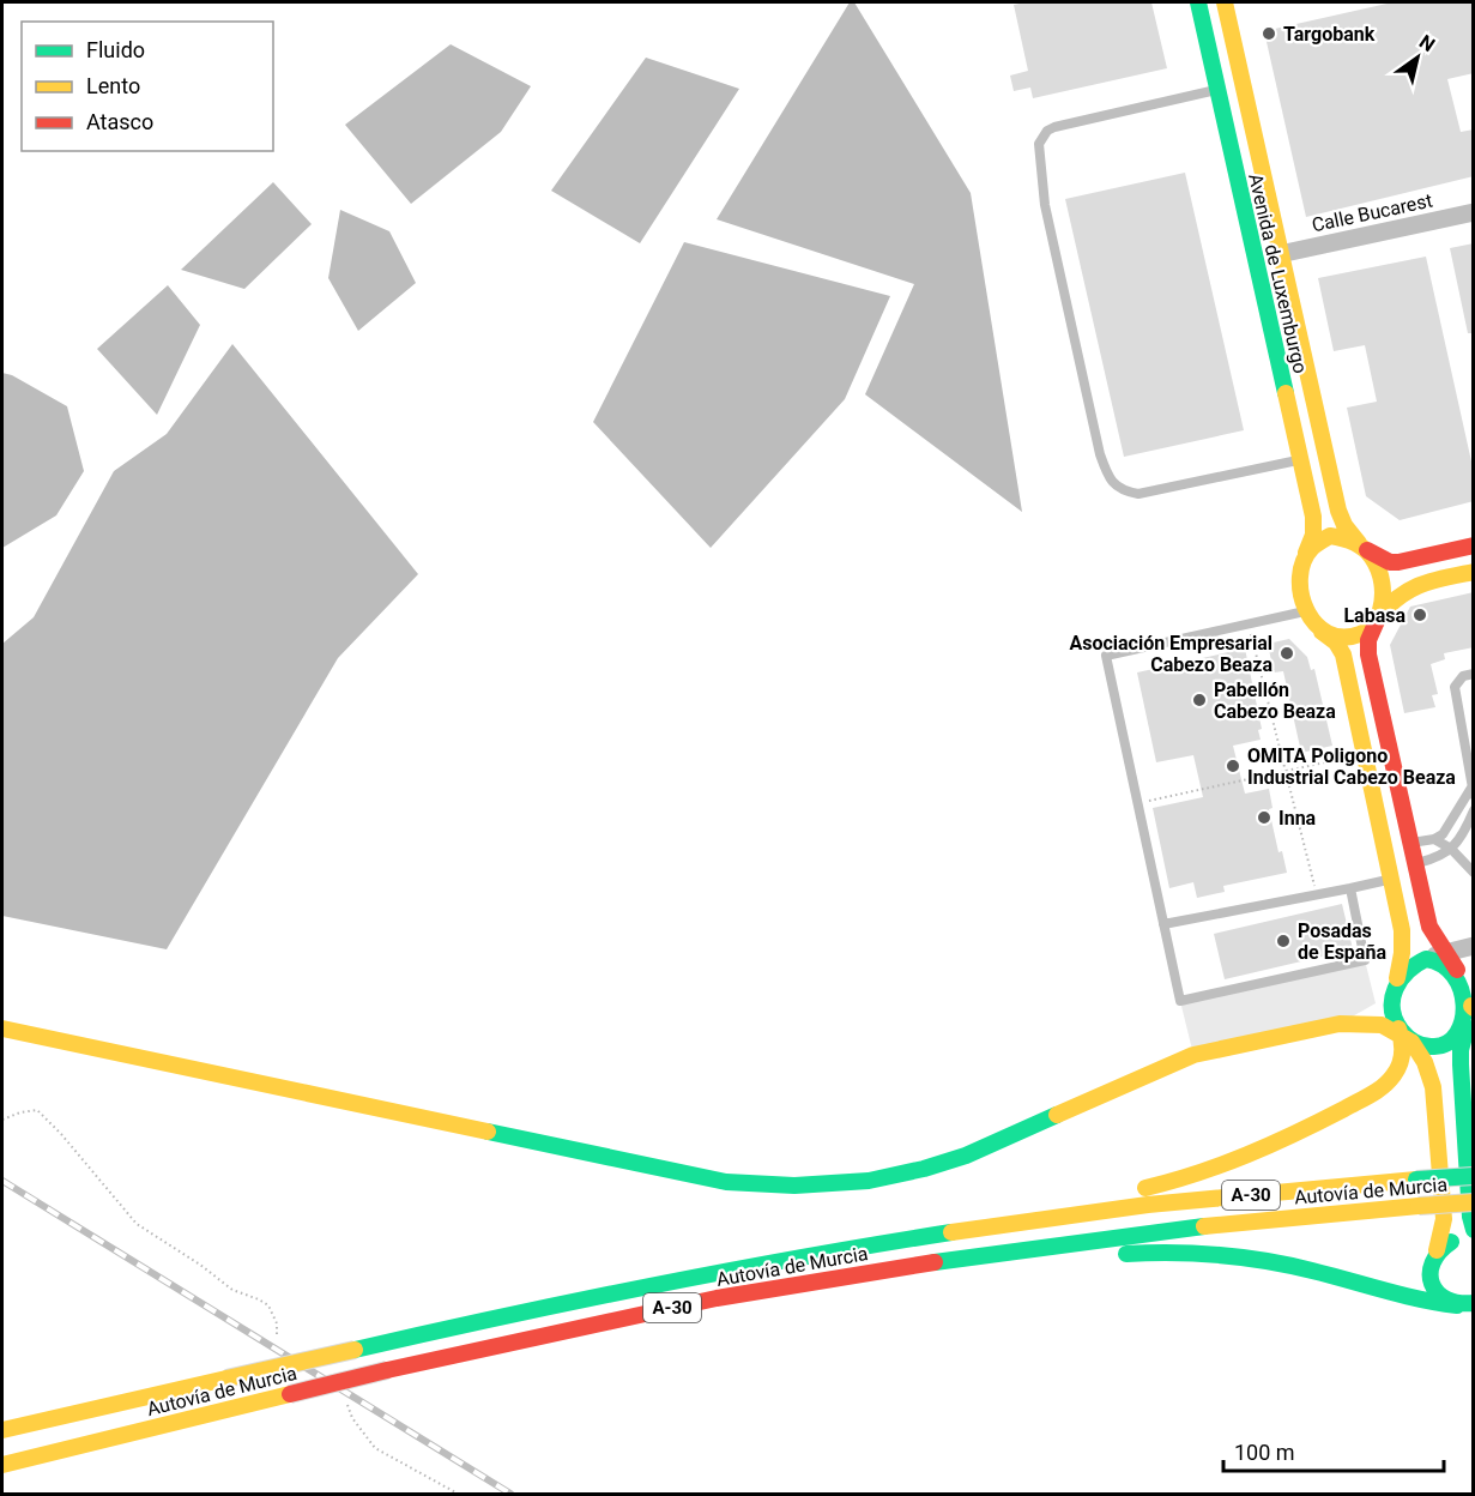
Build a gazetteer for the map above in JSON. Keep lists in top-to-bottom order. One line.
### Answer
{"streets":{"main road":["Avenida de Luxemburgo","Autovía de Murcia","A-30"],"street":["Calle Bucarest"]},"crossings":[["Calle Bucarest","Avenida de Luxemburgo"]],"places":["Targobank","Labasa","Asociación Empresarial Cabezo Beaza","Pabellón Cabezo Beaza","OMITA Poligono Industrial Cabezo Beaza","Inna","Posadas de España"],"legend":["Fluido","Lento","Atasco"],"scale_bar":"100 m","north":"top right"}
